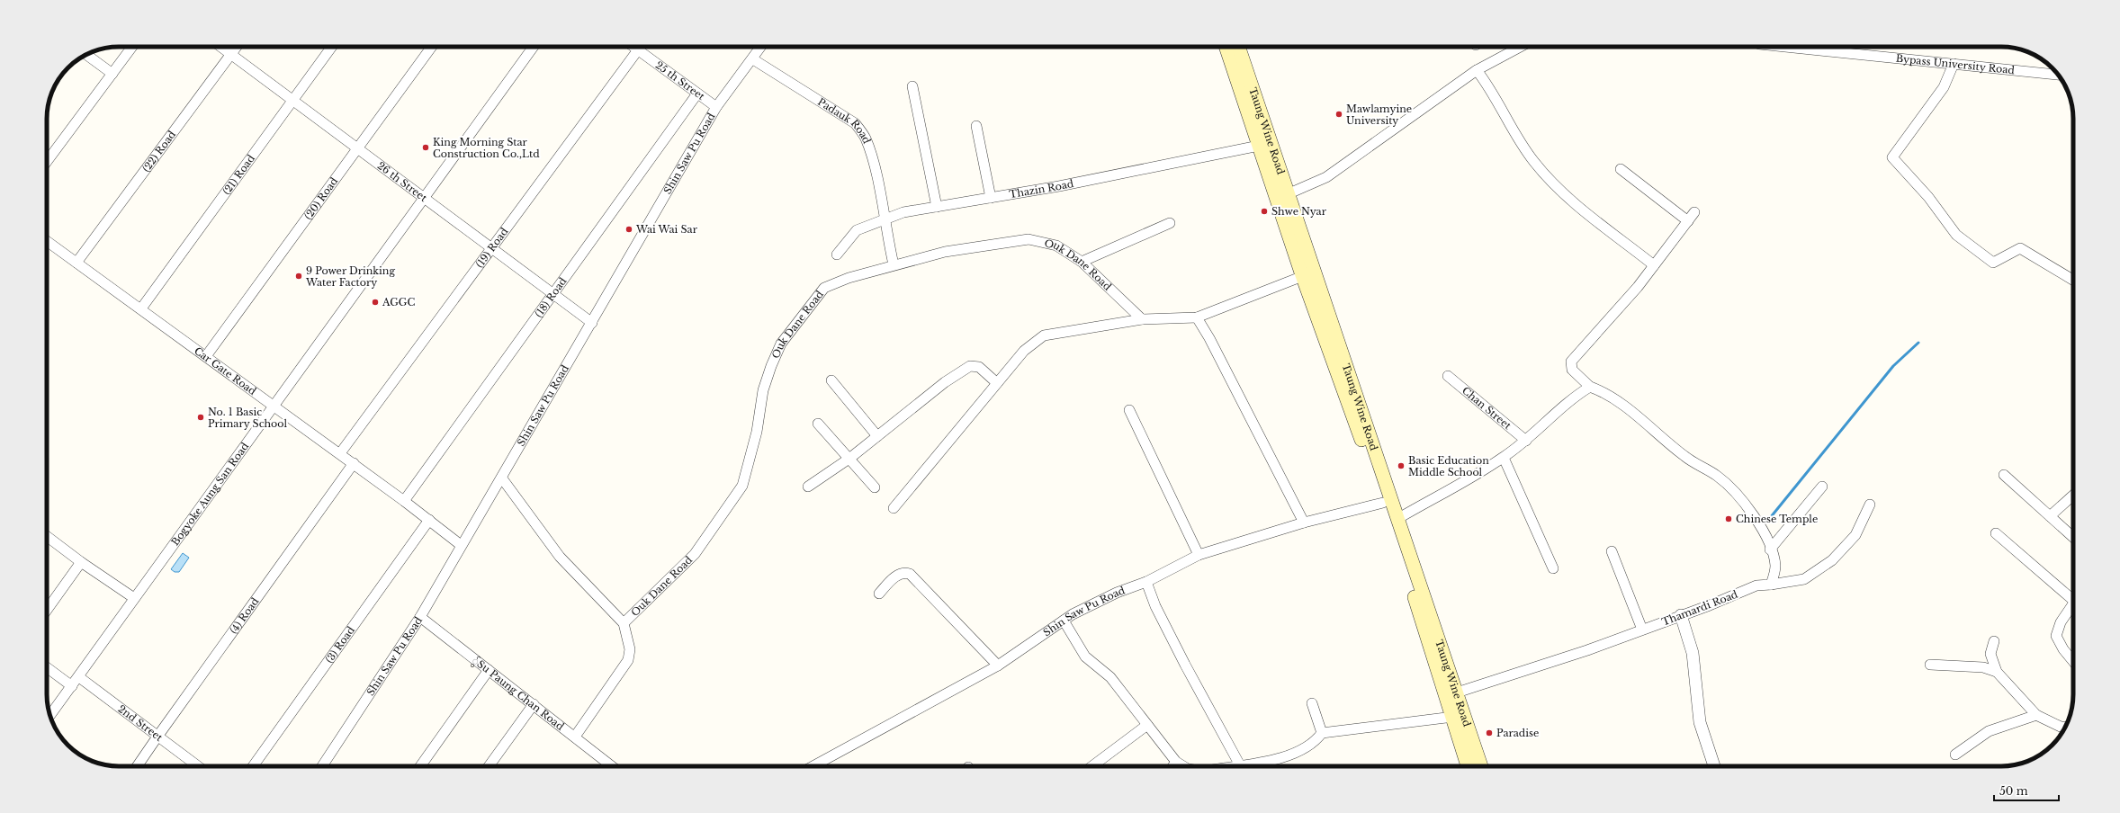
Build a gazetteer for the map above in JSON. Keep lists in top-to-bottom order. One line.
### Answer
{"streets":{"main road":["Taung Wine Road"],"street":["Bypass University Road","25 th Street","Padauk Road","(22) Road","Shin Saw Pu Road","(21) Road","26 th Street","Thazin Road","(20) Road","(19) Road","Ouk Dane Road","(18) Road","Car Gate Road","Chan Street","Bogyoke Aung San Road","Thamardi Road","(4) Road","(3) Road","်ွSu Paung Chan Road","2nd Street"]},"crossings":[["25 th Street","Shin Saw Pu Road"],["25 th Street","(19) Road"],["25 th Street","(18) Road"],["Padauk Road","Shin Saw Pu Road"],["Padauk Road","Thazin Road"],["Padauk Road","Ouk Dane Road"],["Taung Wine Road","Shin Saw Pu Road"],["Taung Wine Road","Thazin Road"],["Taung Wine Road","Thamardi Road"],["(22) Road","26 th Street"],["(22) Road","Car Gate Road"],["Shin Saw Pu Road","26 th Street"],["Shin Saw Pu Road","Car Gate Road"],["Shin Saw Pu Road","်ွSu Paung Chan Road"],["(21) Road","26 th Street"],["(21) Road","Car Gate Road"],["26 th Street","(20) Road"],["26 th Street","(19) Road"],["26 th Street","(18) Road"],["26 th Street","Bogyoke Aung San Road"],["(20) Road","Car Gate Road"],["(19) Road","Car Gate Road"],["(18) Road","Car Gate Road"],["Car Gate Road","Bogyoke Aung San Road"],["Car Gate Road","(4) Road"],["Car Gate Road","(3) Road"],["Bogyoke Aung San Road","2nd Street"],["(4) Road","2nd Street"]],"places":["Mawlamyine University","King Morning Star Construction Co.,Ltd","Shwe Nyar","Wai Wai Sar","9 Power Drinking Water Factory","AGGC","No. 1 Basic Primary School","Basic Education Middle School","Chinese Temple","Paradise"],"scale_bar":"50 m"}
